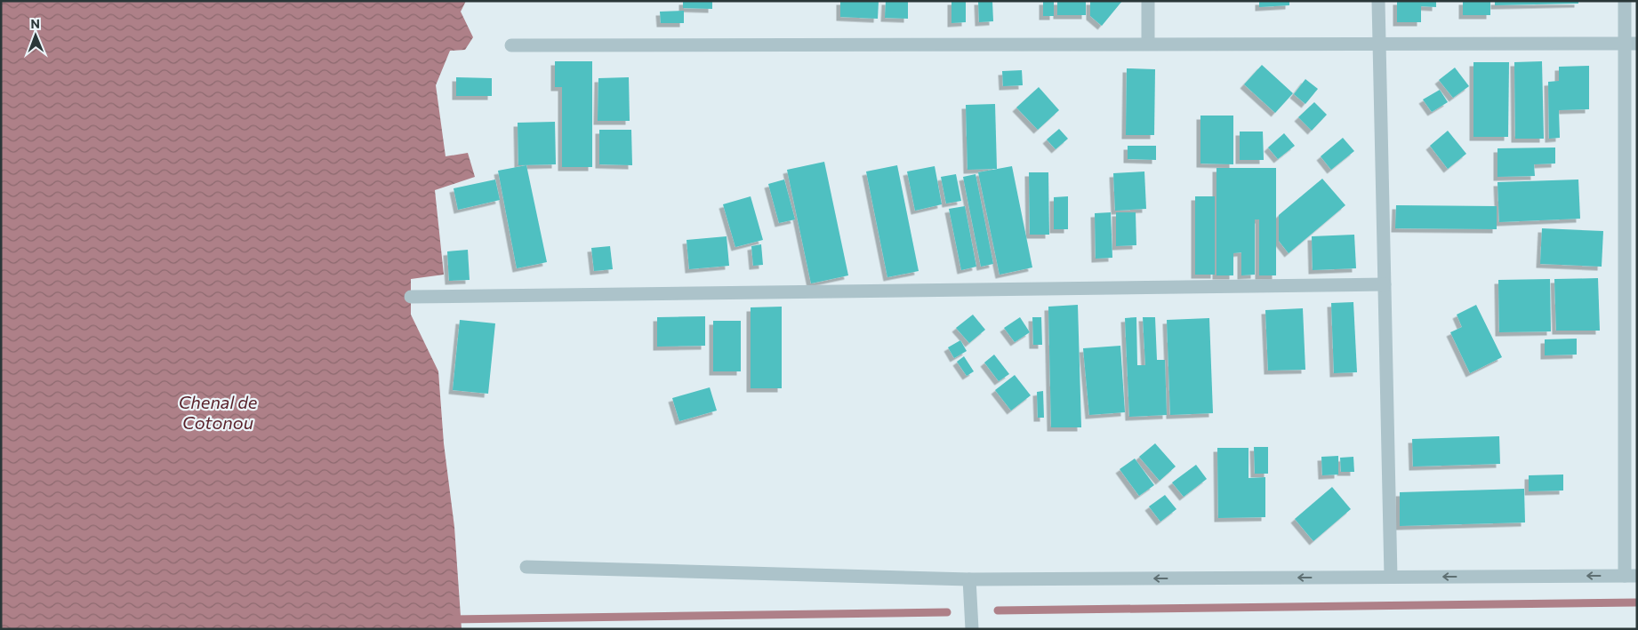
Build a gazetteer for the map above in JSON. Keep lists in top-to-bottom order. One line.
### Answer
{"water":["Chenal de Cotonou"],"north":"top"}
